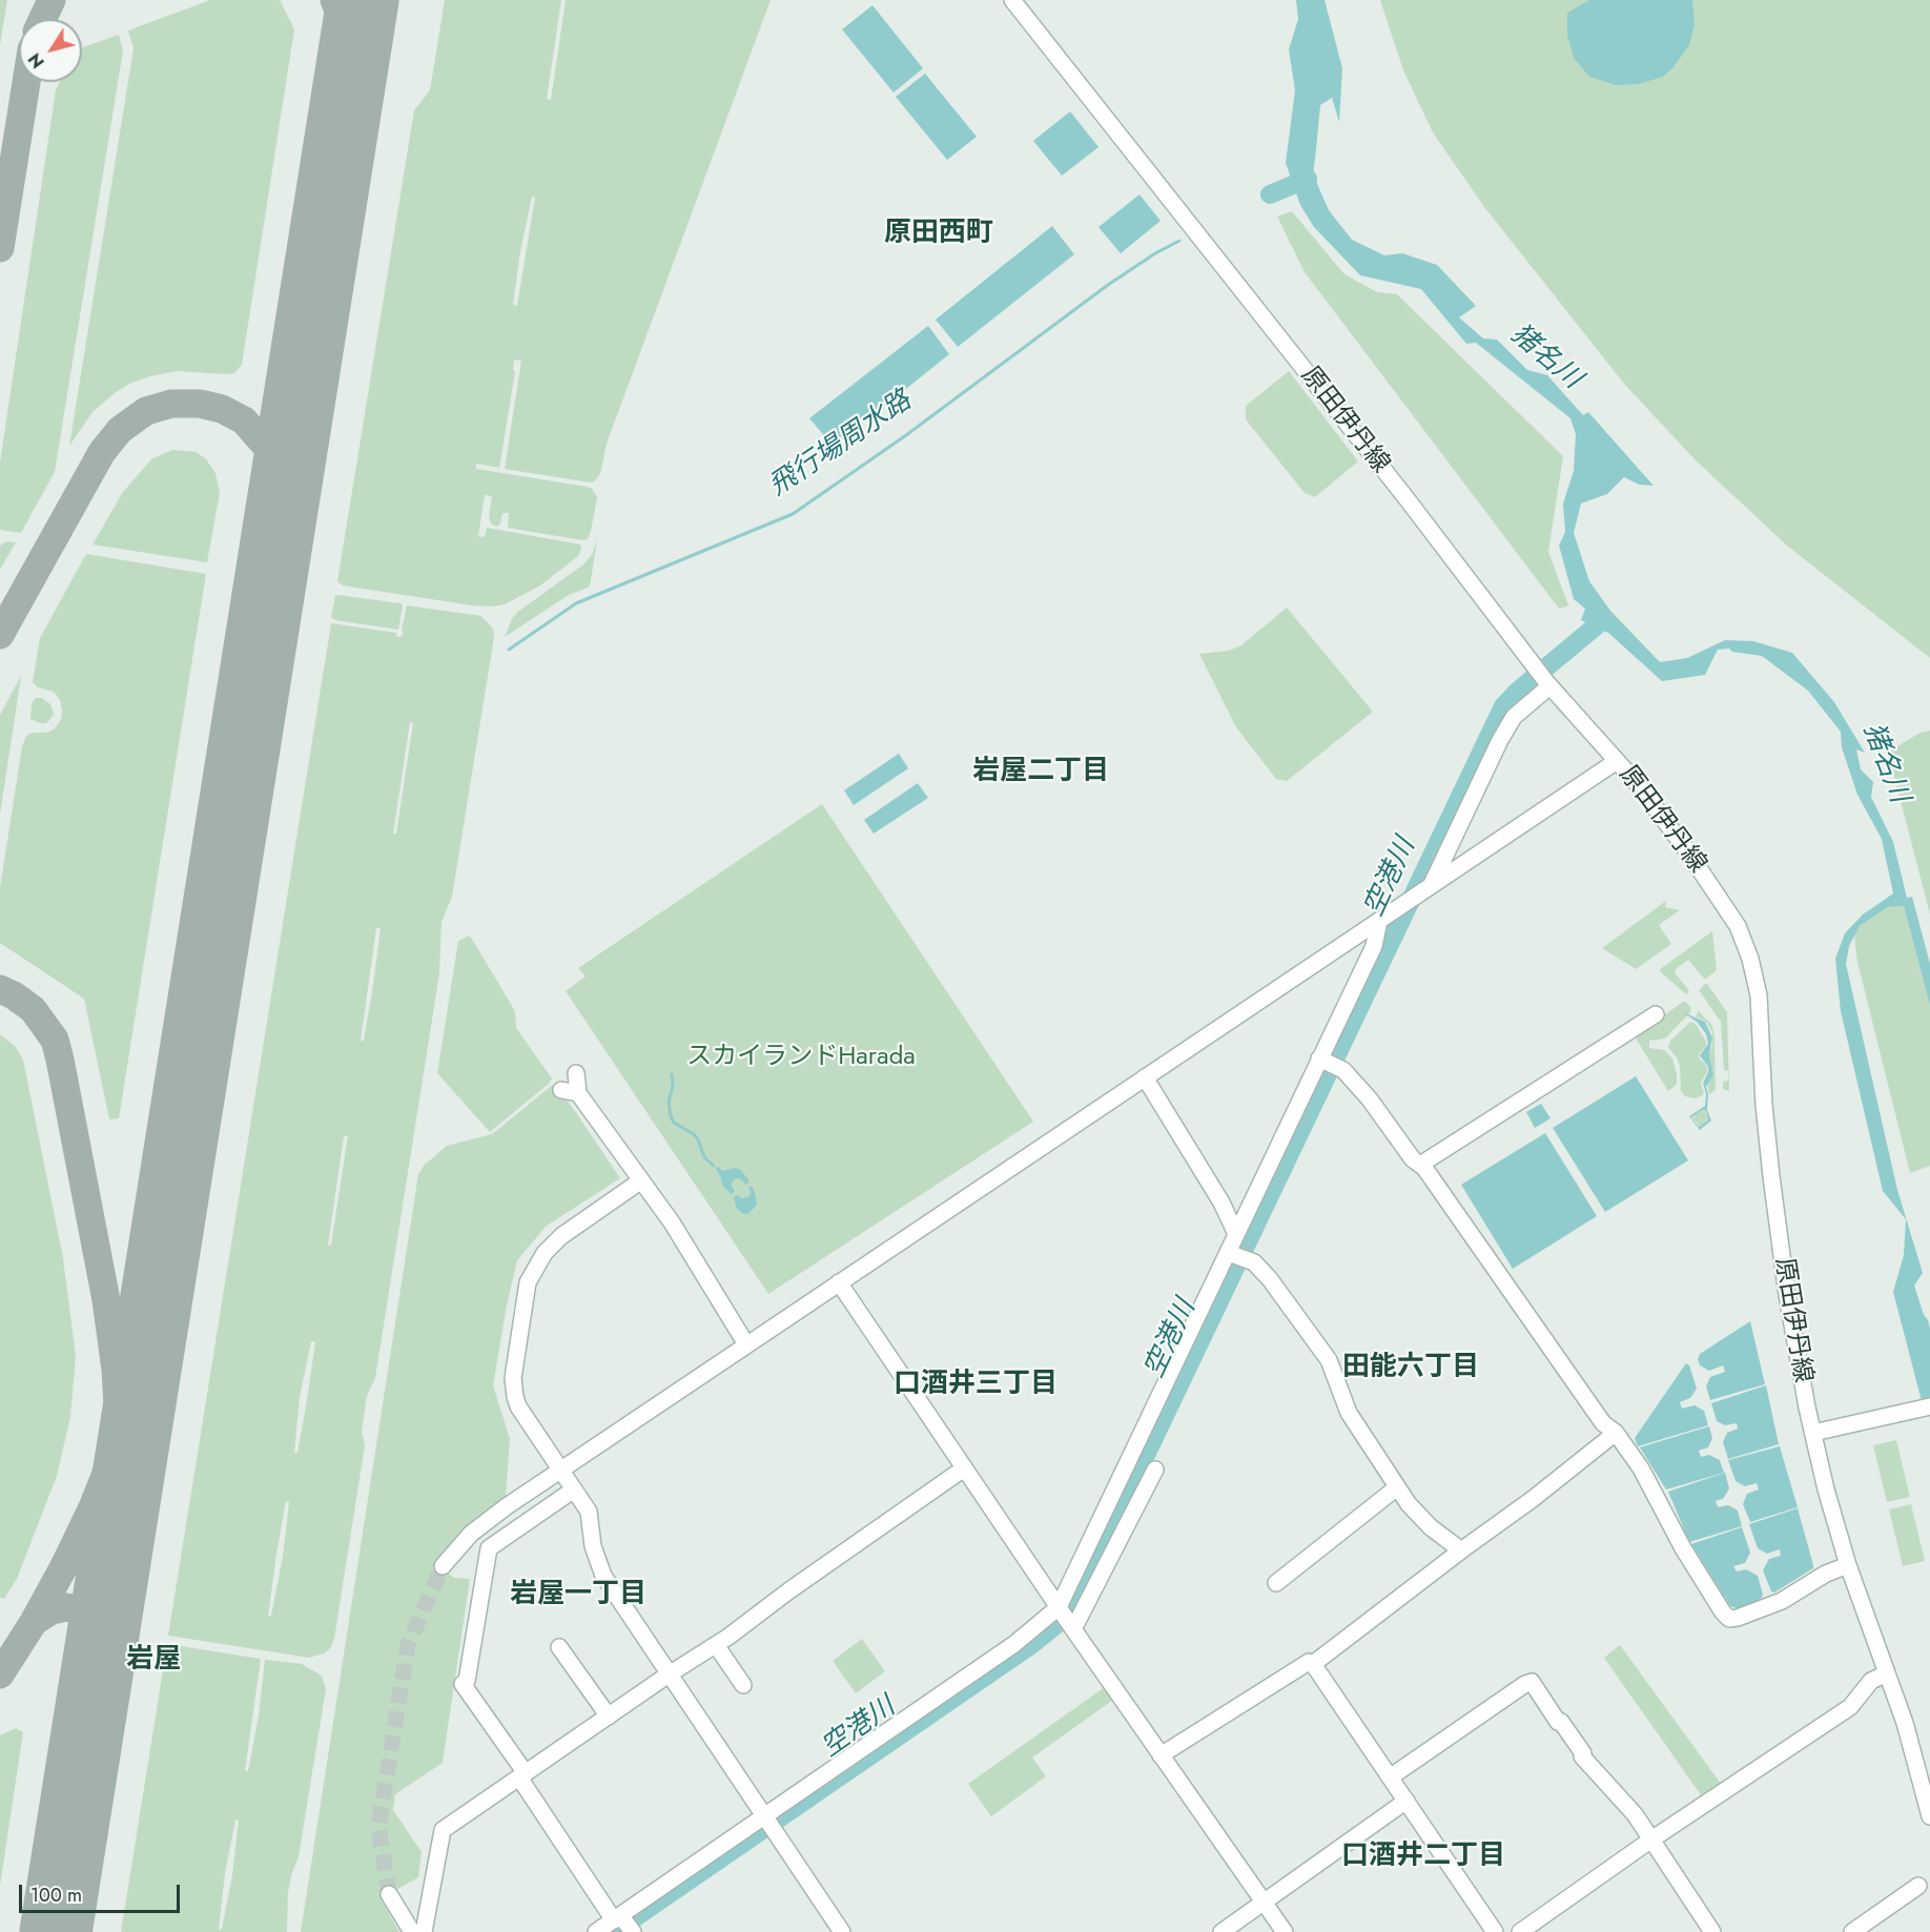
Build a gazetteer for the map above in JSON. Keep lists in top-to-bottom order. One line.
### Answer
{"streets":{"street":["原田伊丹線"]},"districts":["原田西町","岩屋二丁目","田能六丁目","口酒井三丁目","岩屋一丁目","岩屋","口酒井二丁目"],"water":["猪名川","飛行場周水路","空港川"],"parks":["スカイランドHarada"],"scale_bar":"100 m","north":"bottom left"}
